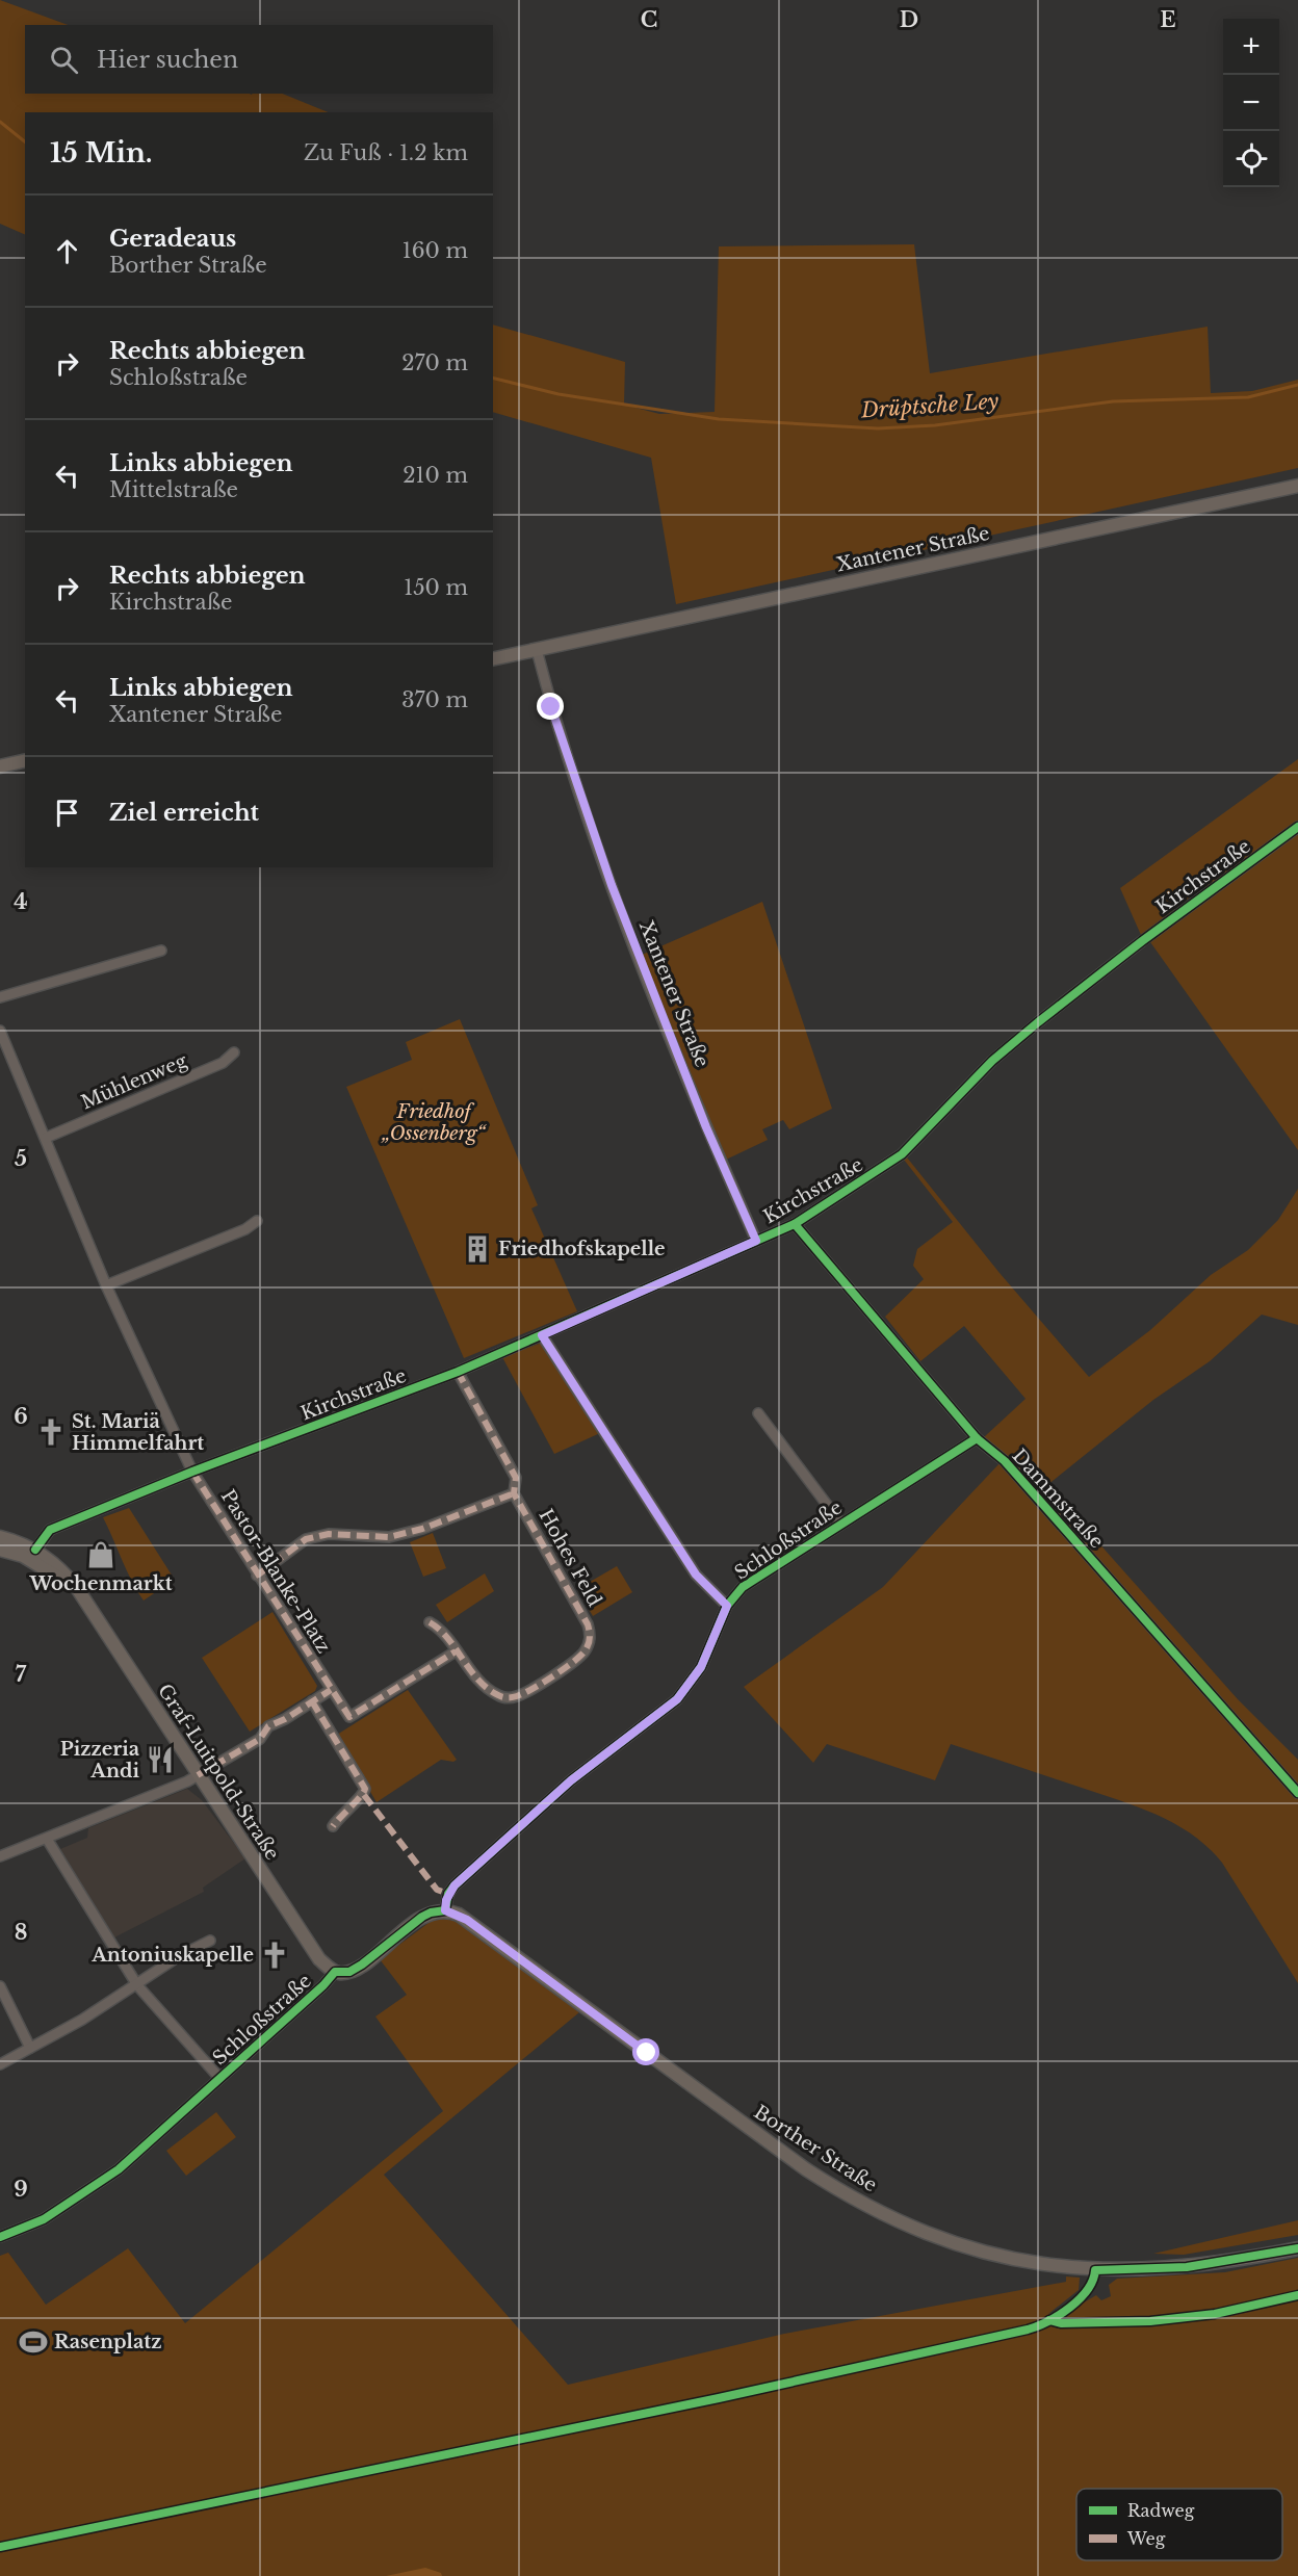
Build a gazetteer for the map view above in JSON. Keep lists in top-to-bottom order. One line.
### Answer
{"streets":{"street":["Xantener Straße","Kirchstraße","Mühlenweg","Dammstraße","Schloßstraße","Hohes Feld","Pastor-Blanke-Platz","Graf-Luitpold-Straße","Borther Straße"]},"crossings":[["Xantener Straße","Kirchstraße"],["Kirchstraße","Dammstraße"],["Kirchstraße","Hohes Feld"],["Kirchstraße","Pastor-Blanke-Platz"],["Kirchstraße","Graf-Luitpold-Straße"],["Dammstraße","Schloßstraße"],["Schloßstraße","Graf-Luitpold-Straße"],["Schloßstraße","Borther Straße"],["Hohes Feld","Pastor-Blanke-Platz"]],"water":["Drüptsche Ley"],"parks":["Friedhof „Ossenberg“"],"places":{"building":["Friedhofskapelle"],"church":["St. Mariä Himmelfahrt","Antoniuskapelle"],"shop":["Wochenmarkt"],"restaurant":["Pizzeria Andi"],"sports":["Rasenplatz"]},"legend":["Radweg","Weg"],"page":{"map_buttons":["+","−"],"search":"Hier suchen","heading":["15 Min.","Zu Fuß · 1.2 km"],"list":[["Geradeaus","Borther Straße","160 m"],["Rechts abbiegen","Schloßstraße","270 m"],["Links abbiegen","Mittelstraße","210 m"],["Rechts abbiegen","Kirchstraße","150 m"],["Links abbiegen","Xantener Straße","370 m"],"Ziel erreicht"]},"grid":{"columns":["C","D","E"],"rows":["4","5","6","7","8","9"]}}
